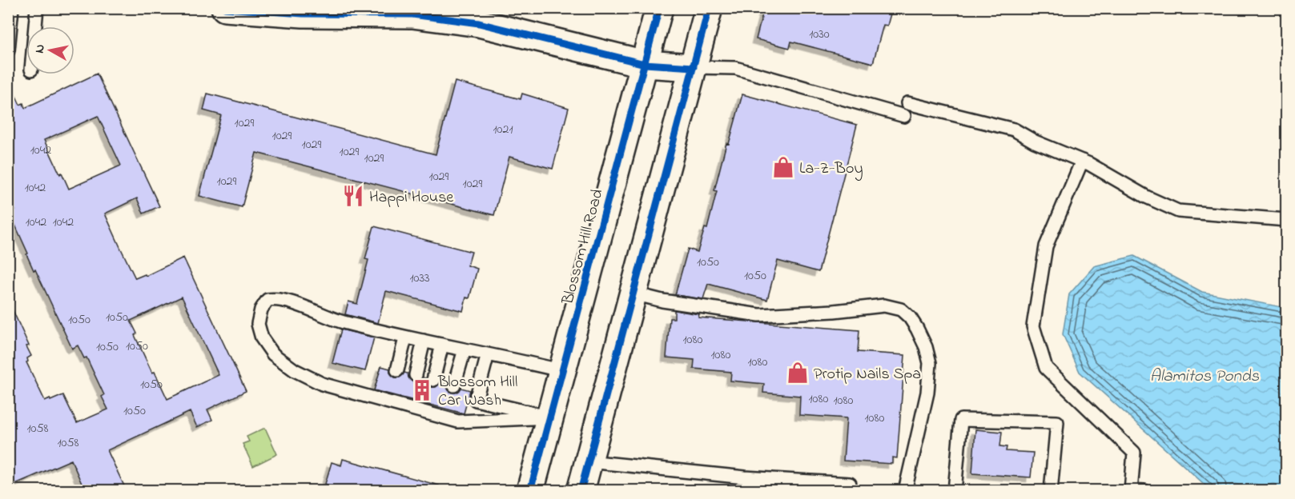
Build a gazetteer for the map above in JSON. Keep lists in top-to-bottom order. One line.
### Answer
{"streets":{"main road":["Blossom Hill Road"]},"water":["Alamitos Ponds"],"places":{"shop":["La-Z-Boy","Protip Nails Spa"],"restaurant":["Happi House"],"building":["Blossom Hill Car Wash"]},"house_numbers":["1030","1029","1021","1029","1029","1042","1029","1029","1029","1029","1029","1042","1042","1042","1050","1050","1033","1050","1050","1080","1050","1050","1080","1080","1050","1080","1080","1050","1080","1058","1058"],"north":"left"}
